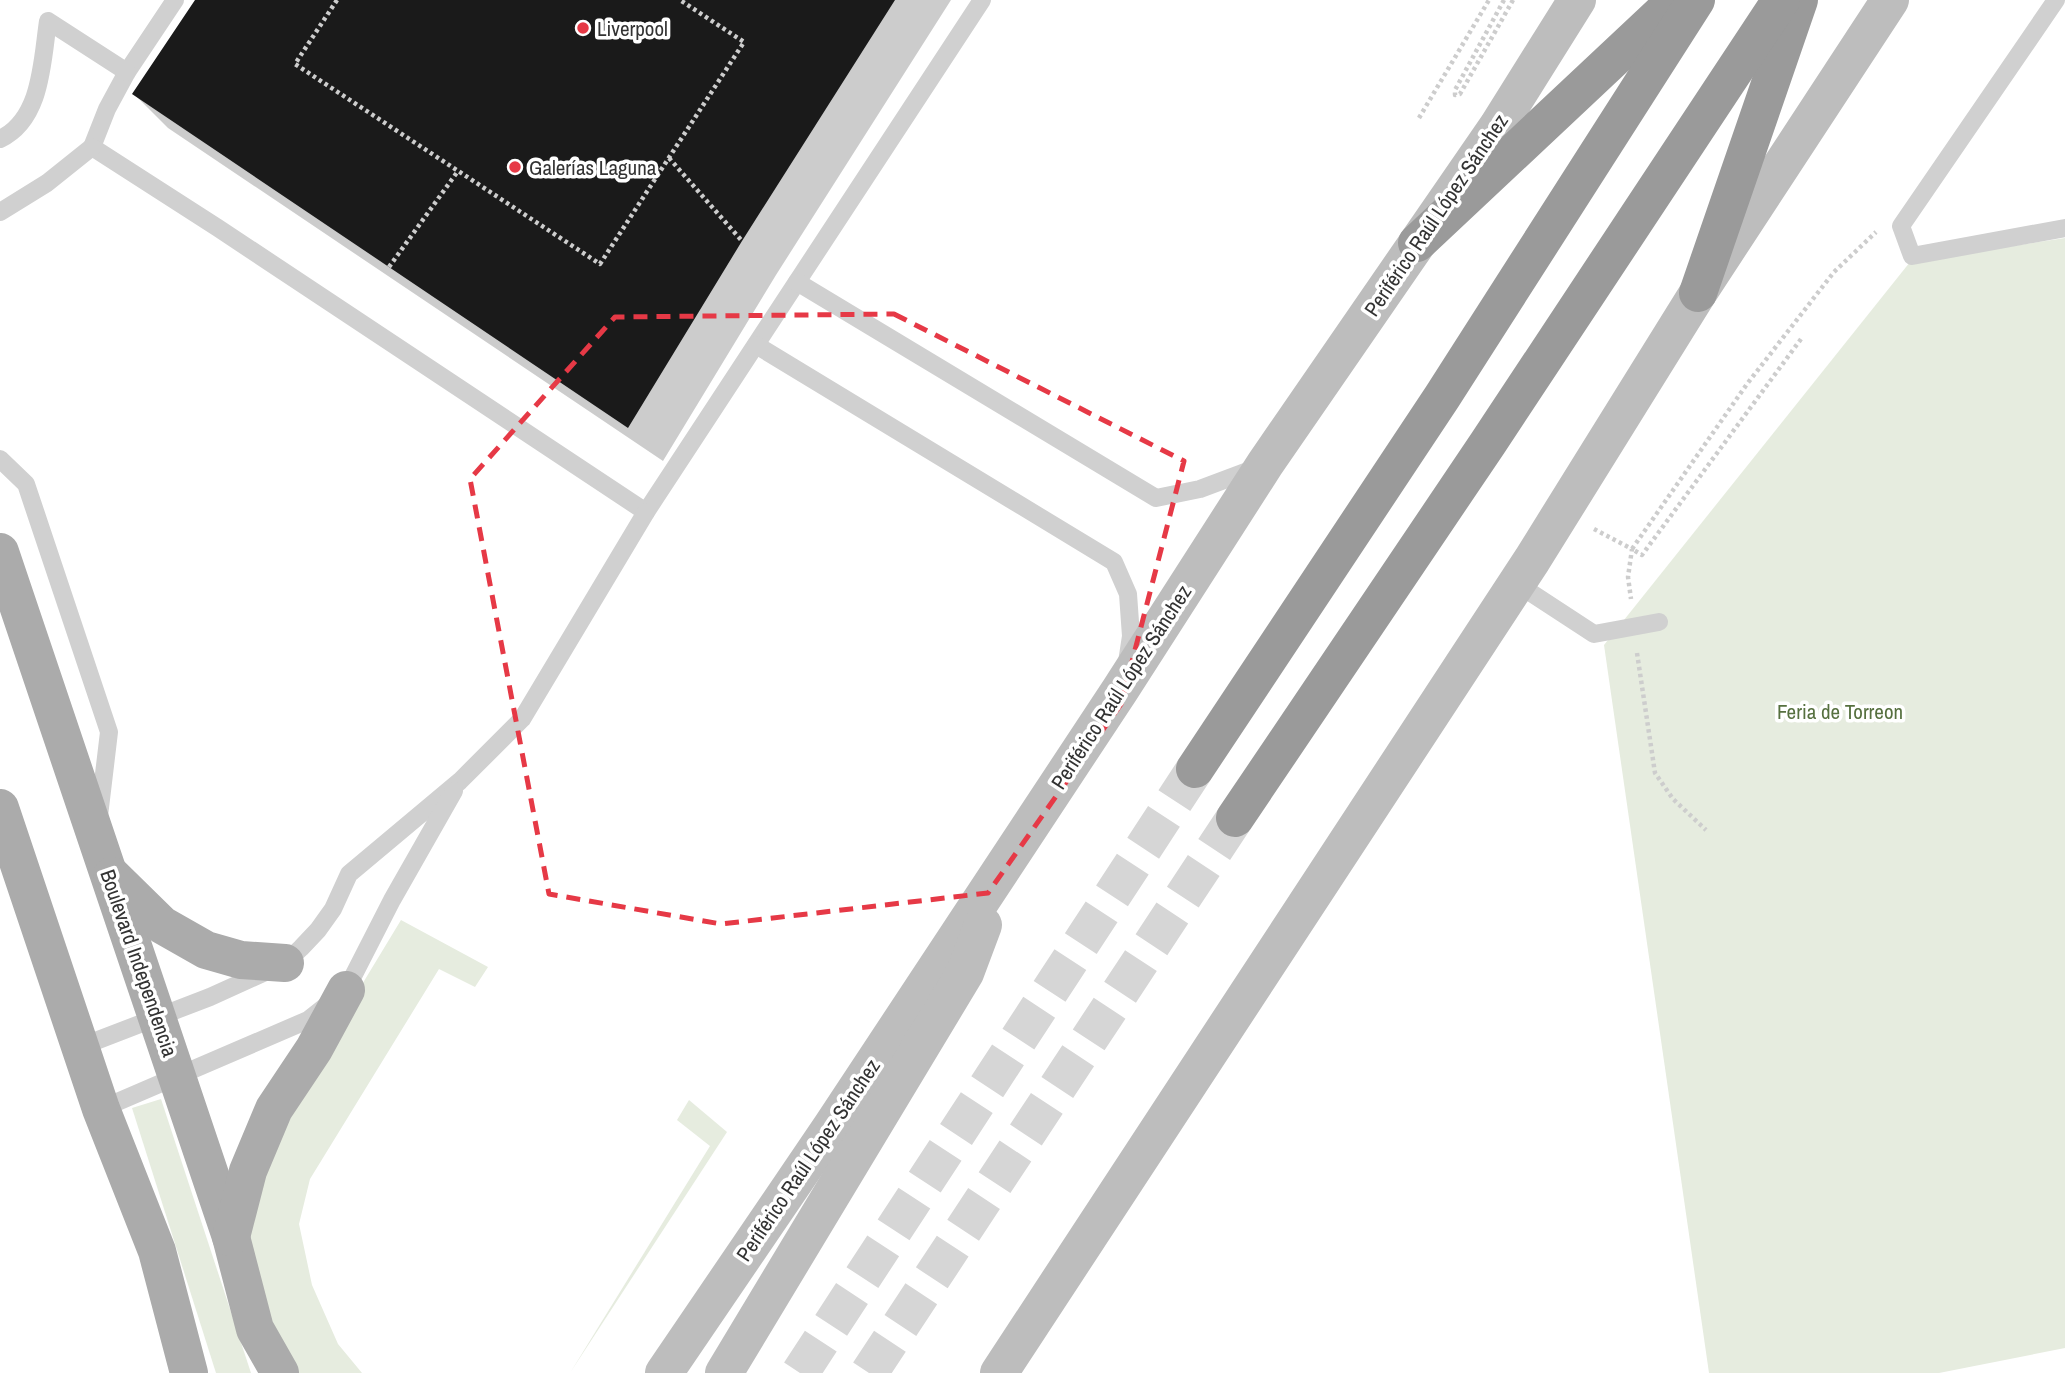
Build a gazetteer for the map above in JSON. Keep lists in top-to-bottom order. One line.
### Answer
{"streets":{"main road":["Periférico Raúl López Sánchez","Boulevard Independencia"]},"parks":["Feria de Torreon"],"places":["Liverpool","Galerías Laguna"]}
